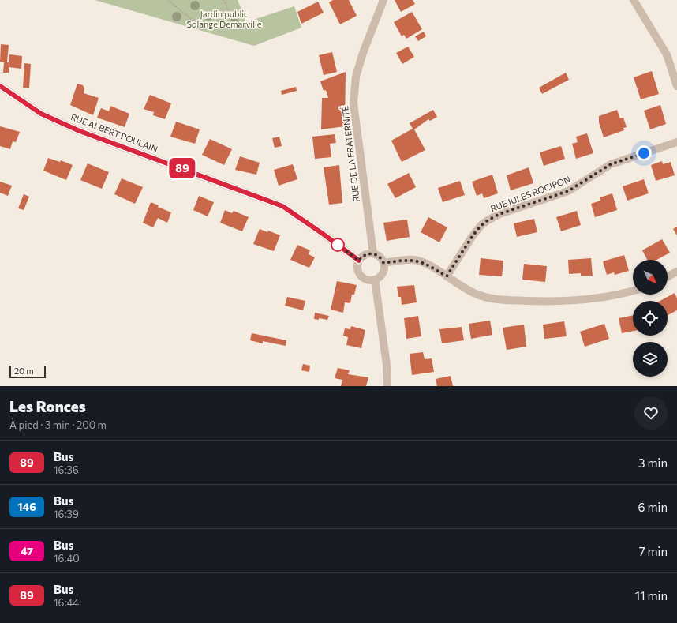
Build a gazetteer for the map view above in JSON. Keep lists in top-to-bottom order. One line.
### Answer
{"streets":{"street":["RUE ALBERT POULAIN","RUE DE LA FRATERNITÉ","RUE JULES ROCIPON"]},"crossings":[["RUE ALBERT POULAIN","RUE DE LA FRATERNITÉ"]],"parks":["Jardin public Solange Demarville"],"lines":["bus line 89"],"scale_bar":"20 m","north":"bottom right","page":{"on_map":"89","scale":"20 m","heading":["Les Ronces","À pied · 3 min · 200 m"],"list":[{"mark":"89","name":"Bus","note":"16:36","value":"3 min"},{"mark":"146","name":"Bus","note":"16:39","value":"6 min"},{"mark":"47","name":"Bus","note":"16:40","value":"7 min"},{"mark":"89","name":"Bus","note":"16:44","value":"11 min"}]}}
